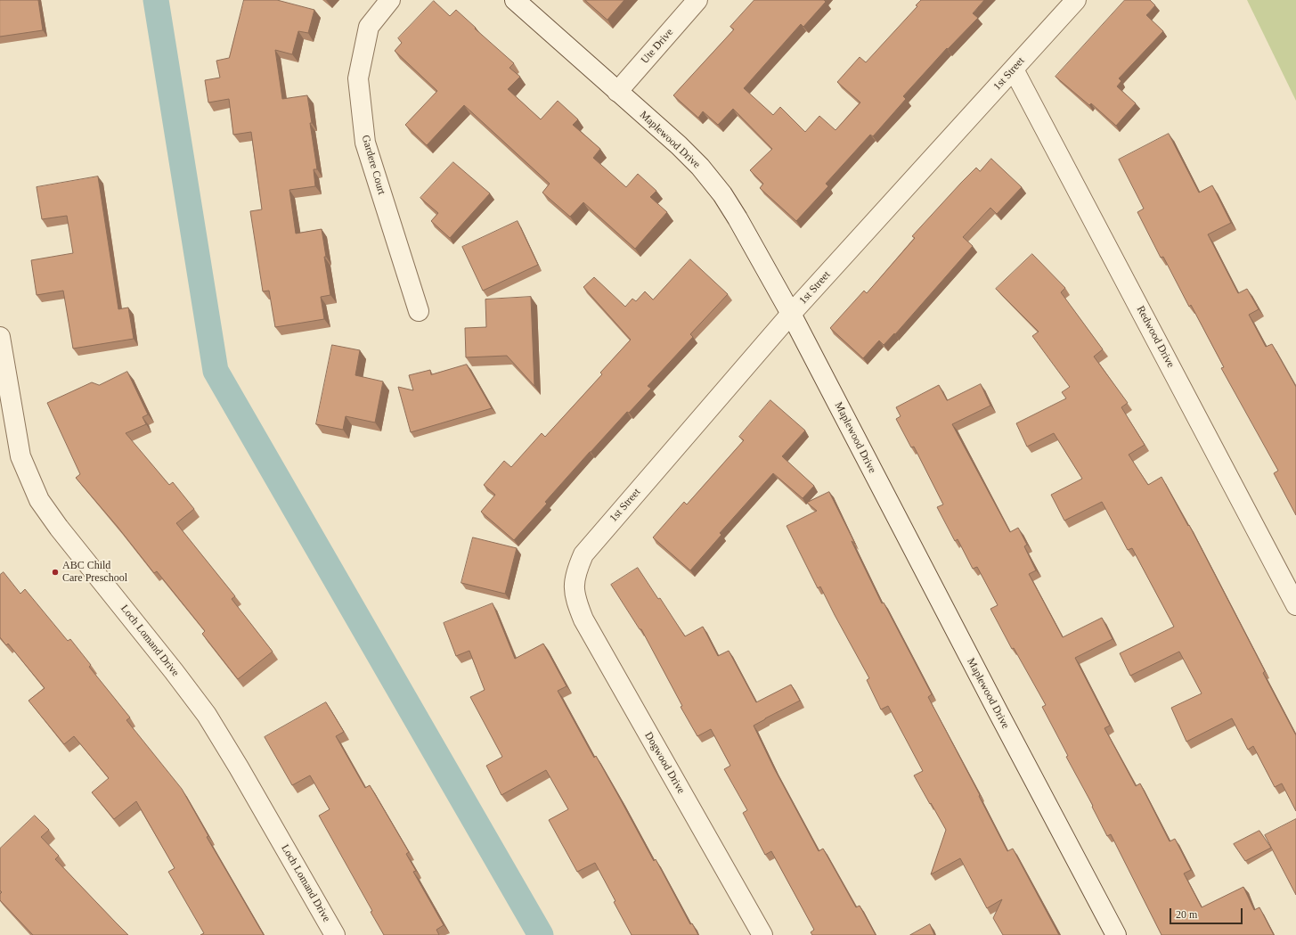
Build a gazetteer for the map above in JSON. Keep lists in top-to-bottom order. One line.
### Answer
{"streets":{"street":["Ute Drive","1st Street","Maplewood Drive","Gardere Court","Redwood Drive","Loch Lomand Drive","Dogwood Drive"]},"crossings":[["Ute Drive","Maplewood Drive"],["1st Street","Maplewood Drive"],["1st Street","Redwood Drive"],["1st Street","Dogwood Drive"]],"places":["ABC Child Care Preschool"],"scale_bar":"20 m"}
